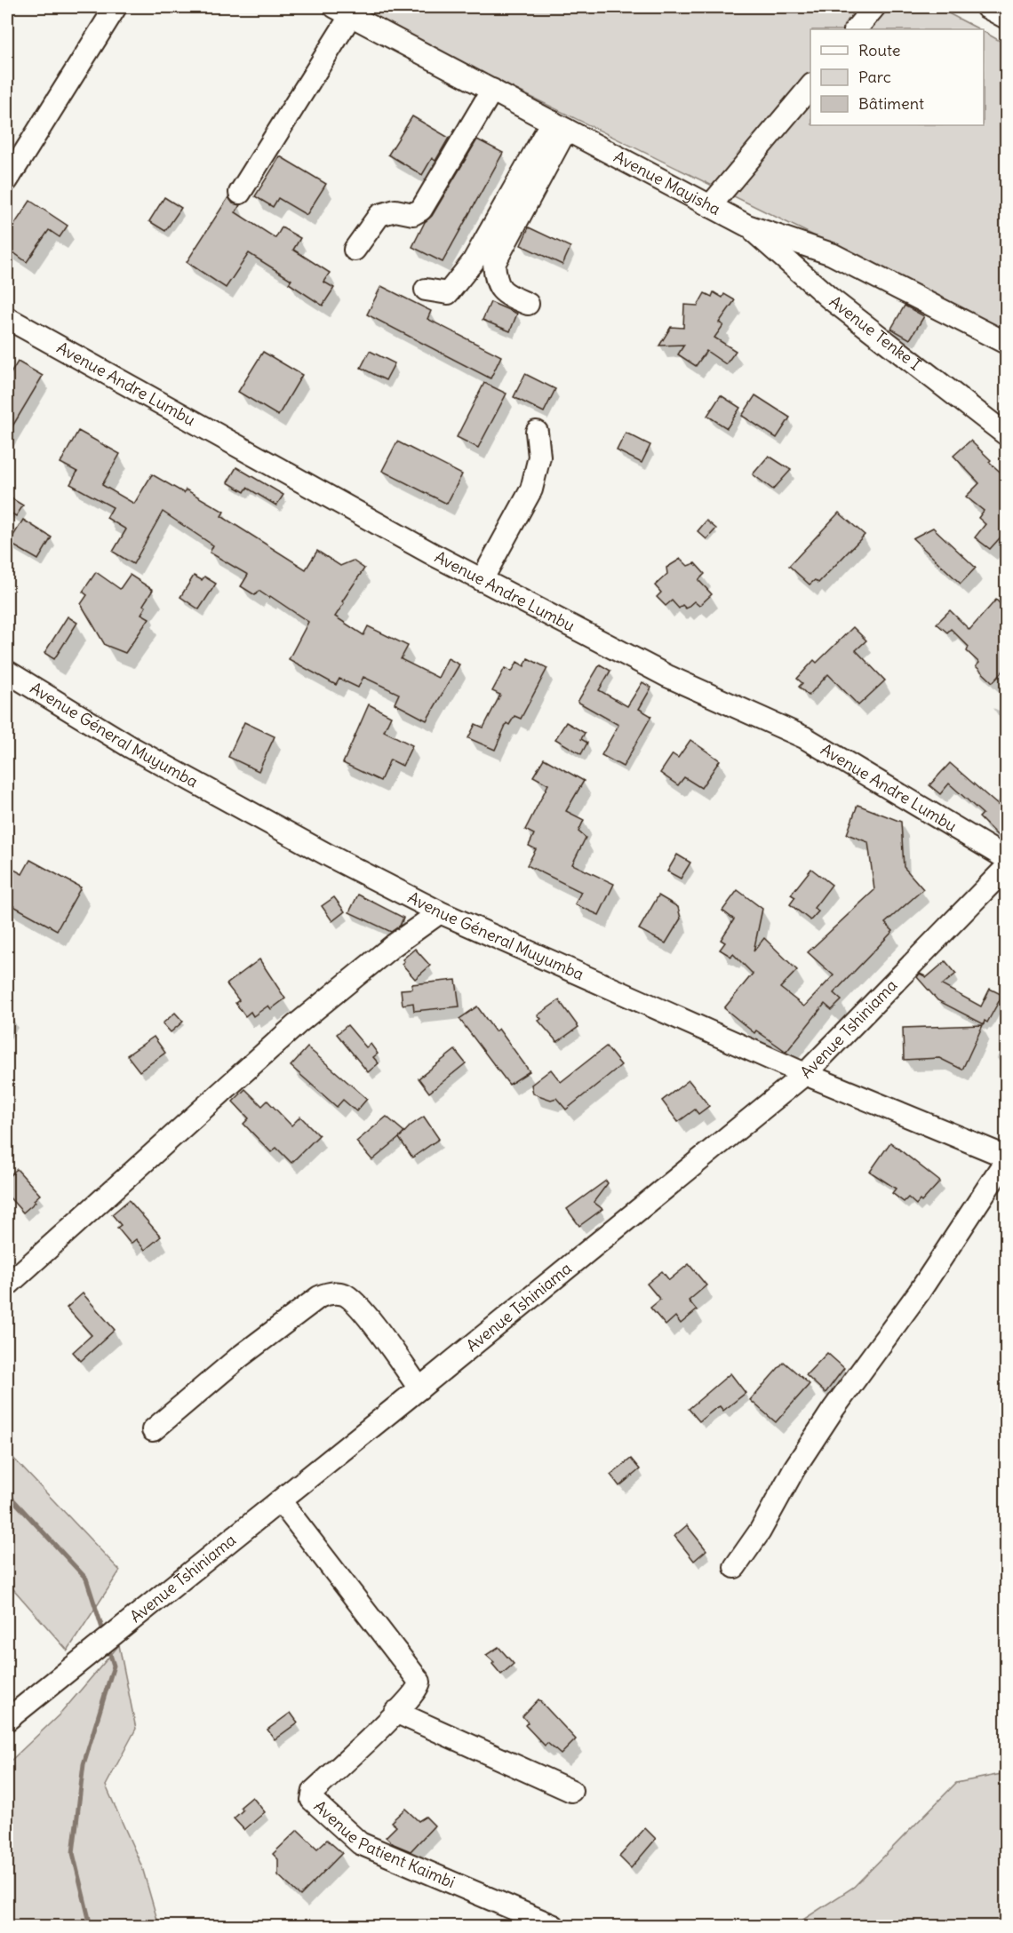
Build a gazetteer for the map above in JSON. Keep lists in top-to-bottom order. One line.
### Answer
{"streets":{"street":["Avenue Mayisha","Avenue Tenke I","Avenue Andre Lumbu","Avenue Géneral Muyumba","Avenue Tshiniama","Avenue Patient Kaimbi"]},"crossings":[["Avenue Mayisha","Avenue Tenke I"],["Avenue Géneral Muyumba","Avenue Tshiniama"],["Avenue Tshiniama","Avenue Patient Kaimbi"]],"legend":["Route","Parc","Bâtiment"]}
